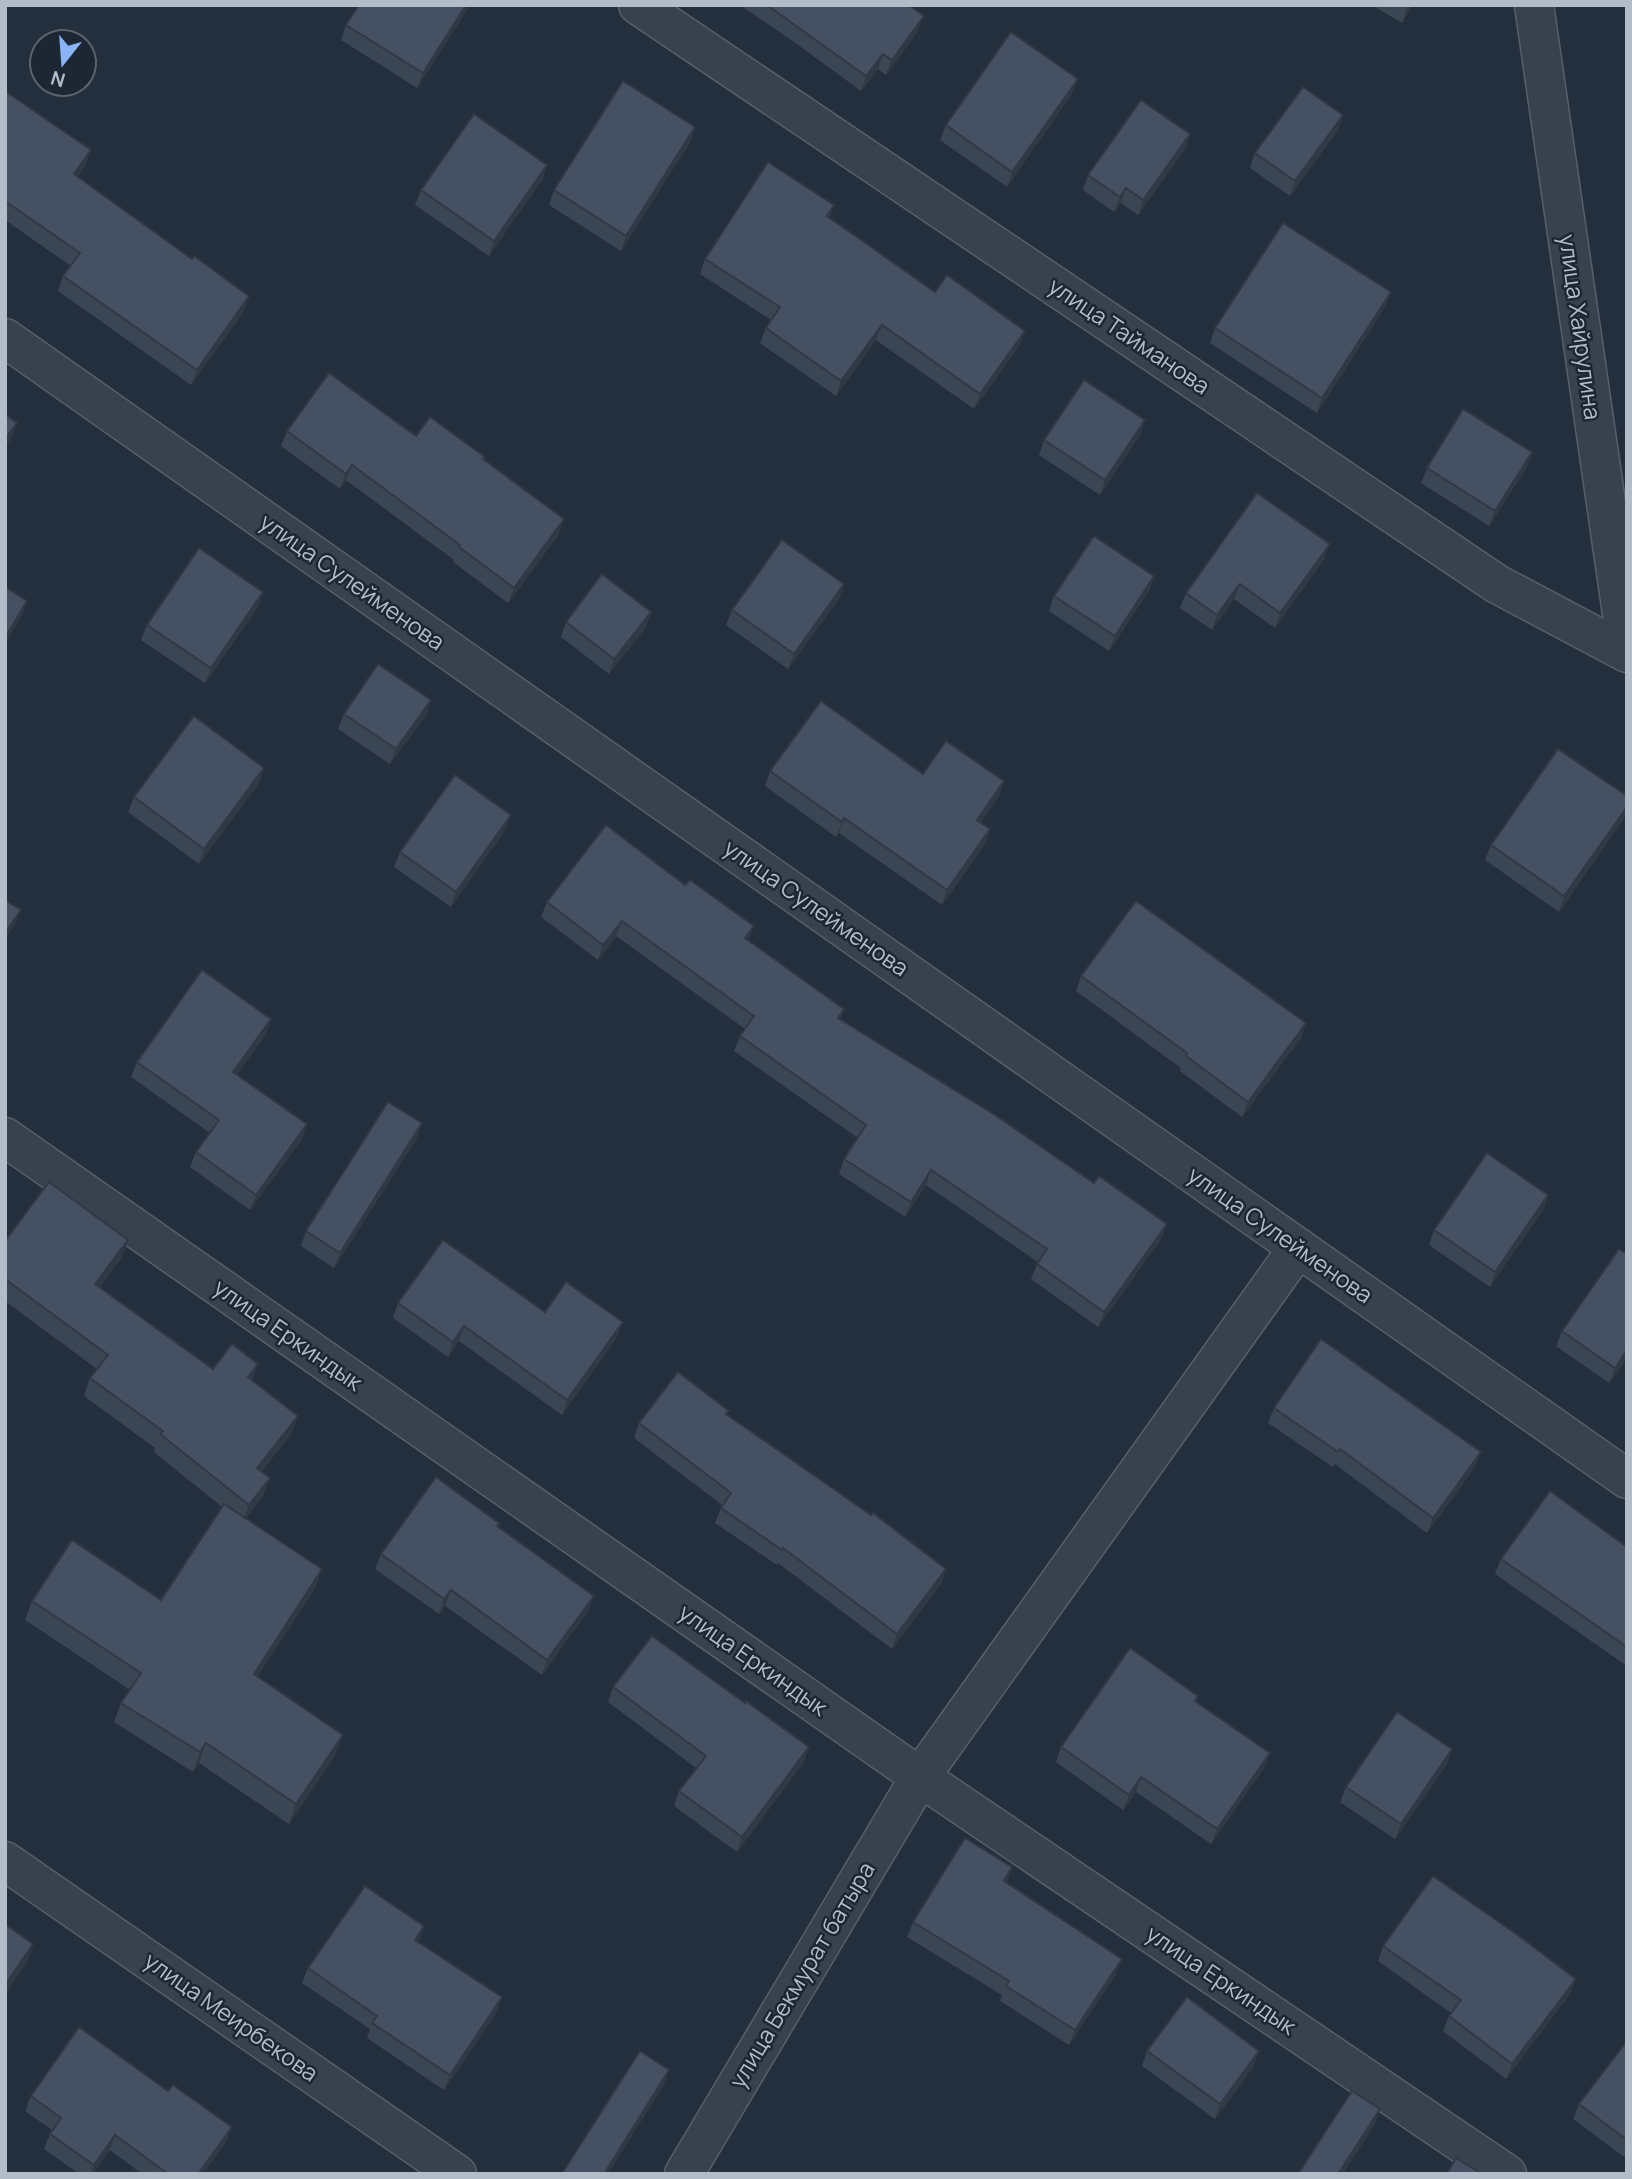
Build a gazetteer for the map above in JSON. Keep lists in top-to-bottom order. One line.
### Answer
{"streets":{"street":["улица Хайрулина","улица Тайманова","улица Сулейменова","улица Еркиндык","улица Бекмурат батыра","улица Меирбекова"]},"crossings":[["улица Сулейменова","улица Бекмурат батыра"],["улица Еркиндык","улица Бекмурат батыра"]],"north":"bottom"}
